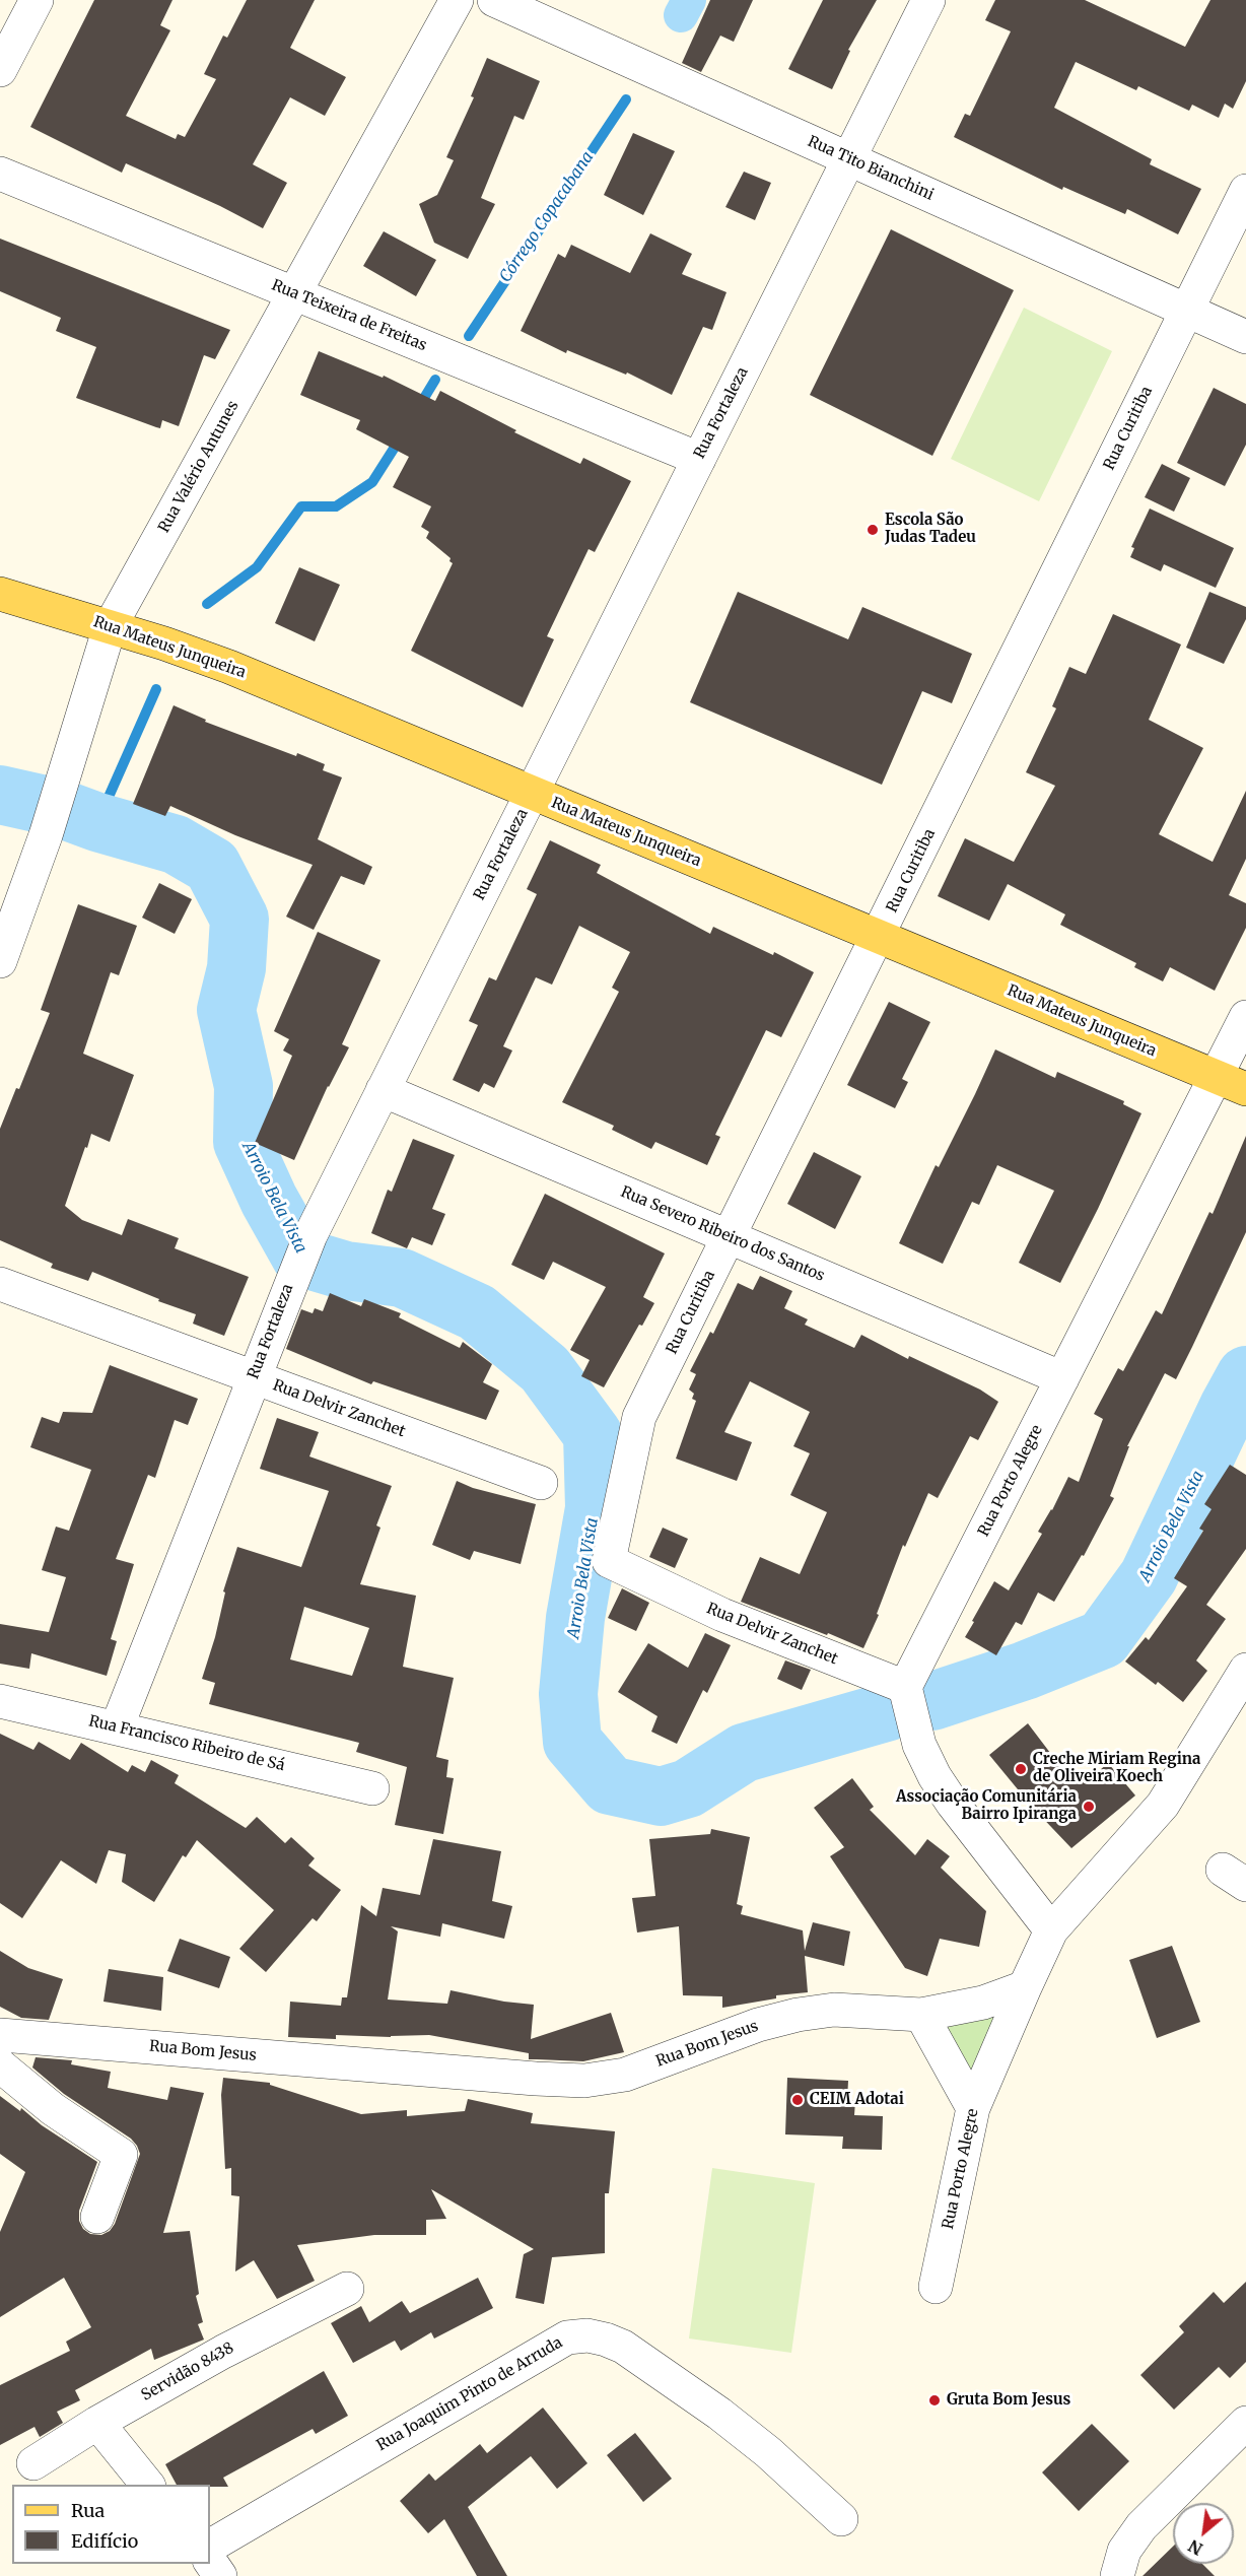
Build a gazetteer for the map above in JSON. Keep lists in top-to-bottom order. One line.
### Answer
{"streets":{"main road":["Rua Mateus Junqueira"],"street":["Rua Tito Bianchini","Rua Teixeira de Freitas","Rua Fortaleza","Rua Curitiba","Rua Valério Antunes","Rua Severo Ribeiro dos Santos","Rua Delvir Zanchet","Rua Porto Alegre","Rua Francisco Ribeiro de Sá","Rua Bom Jesus","Servidão 8438","Rua Joaquim Pinto de Arruda"]},"crossings":[["Rua Tito Bianchini","Rua Fortaleza"],["Rua Tito Bianchini","Rua Curitiba"],["Rua Teixeira de Freitas","Rua Fortaleza"],["Rua Teixeira de Freitas","Rua Valério Antunes"],["Rua Fortaleza","Rua Mateus Junqueira"],["Rua Fortaleza","Rua Severo Ribeiro dos Santos"],["Rua Fortaleza","Rua Delvir Zanchet"],["Rua Fortaleza","Rua Francisco Ribeiro de Sá"],["Rua Curitiba","Rua Mateus Junqueira"],["Rua Curitiba","Rua Severo Ribeiro dos Santos"],["Rua Curitiba","Rua Delvir Zanchet"],["Rua Valério Antunes","Rua Mateus Junqueira"],["Rua Mateus Junqueira","Rua Porto Alegre"],["Rua Severo Ribeiro dos Santos","Rua Porto Alegre"],["Rua Delvir Zanchet","Rua Porto Alegre"],["Rua Porto Alegre","Rua Bom Jesus"]],"water":["Córrego Copacabana","Arroio Bela Vista"],"places":["Escola São Judas Tadeu","Creche Miriam Regina de Oliveira Koech","Associação Comunitária Bairro Ipiranga","CEIM Adotai","Gruta Bom Jesus"],"legend":["Rua","Edifício"],"north":"bottom left"}
